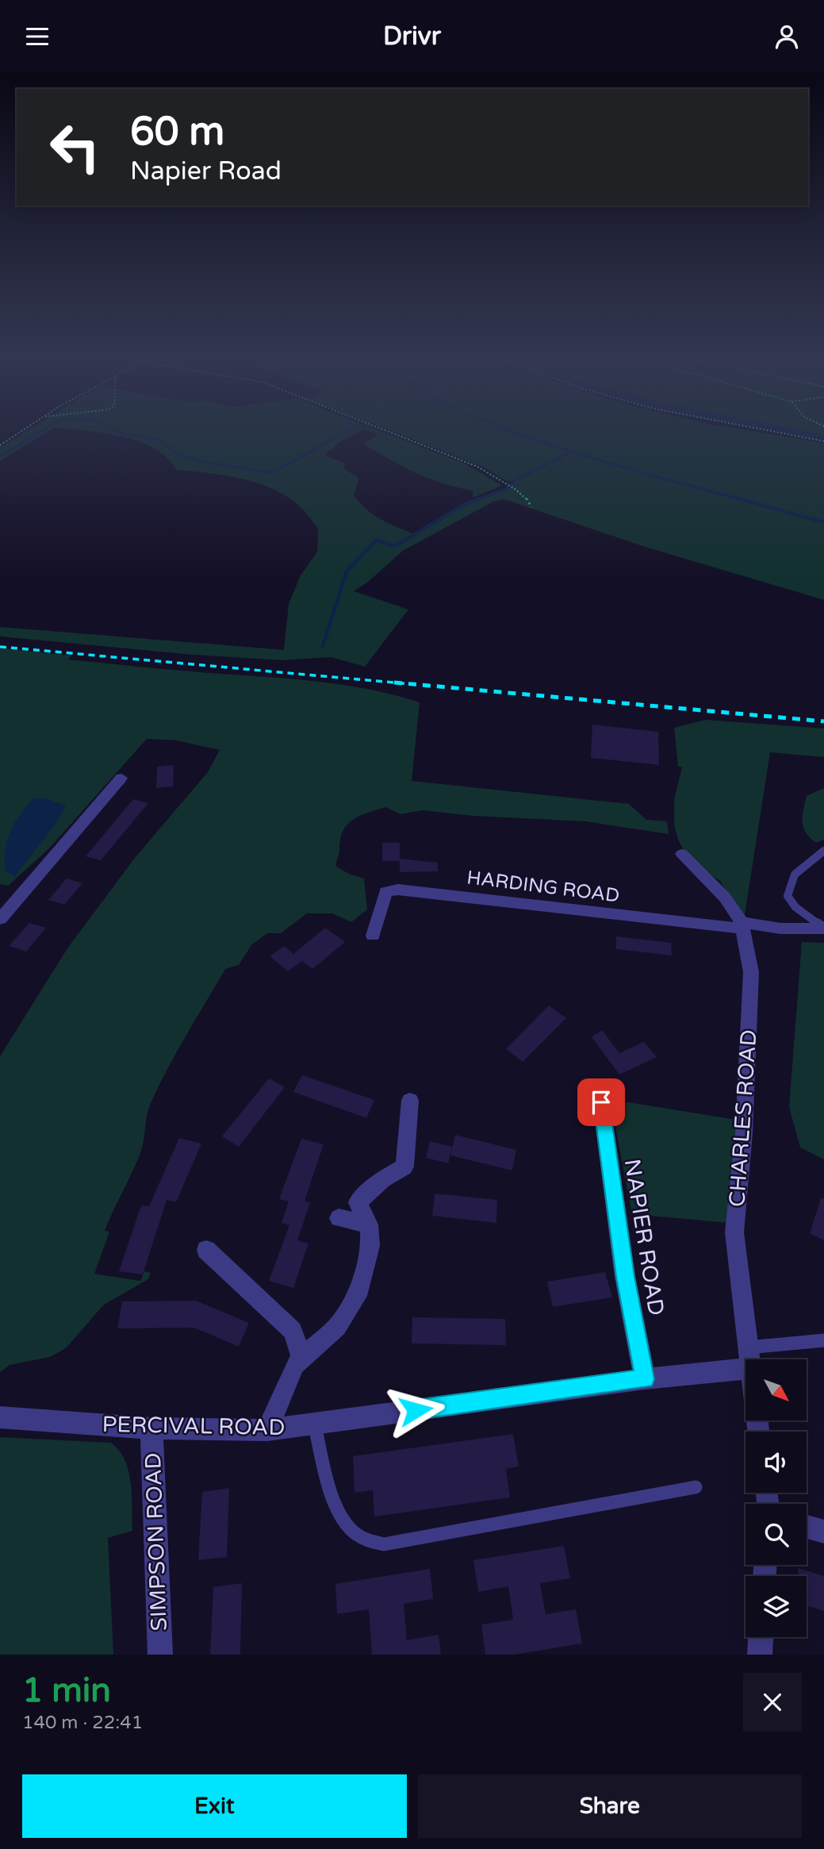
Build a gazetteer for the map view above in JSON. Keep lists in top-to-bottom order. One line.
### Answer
{"streets":{"street":["HARDING ROAD","CHARLES ROAD","NAPIER ROAD","PERCIVAL ROAD","SIMPSON ROAD"]},"crossings":[["HARDING ROAD","CHARLES ROAD"],["CHARLES ROAD","PERCIVAL ROAD"],["NAPIER ROAD","PERCIVAL ROAD"],["PERCIVAL ROAD","SIMPSON ROAD"]],"north":"bottom right","page":{"header":"Drivr","turn":["60 m","Napier Road"],"heading":["1 min","140 m · 22:41"],"buttons":["Exit","Share"]}}
